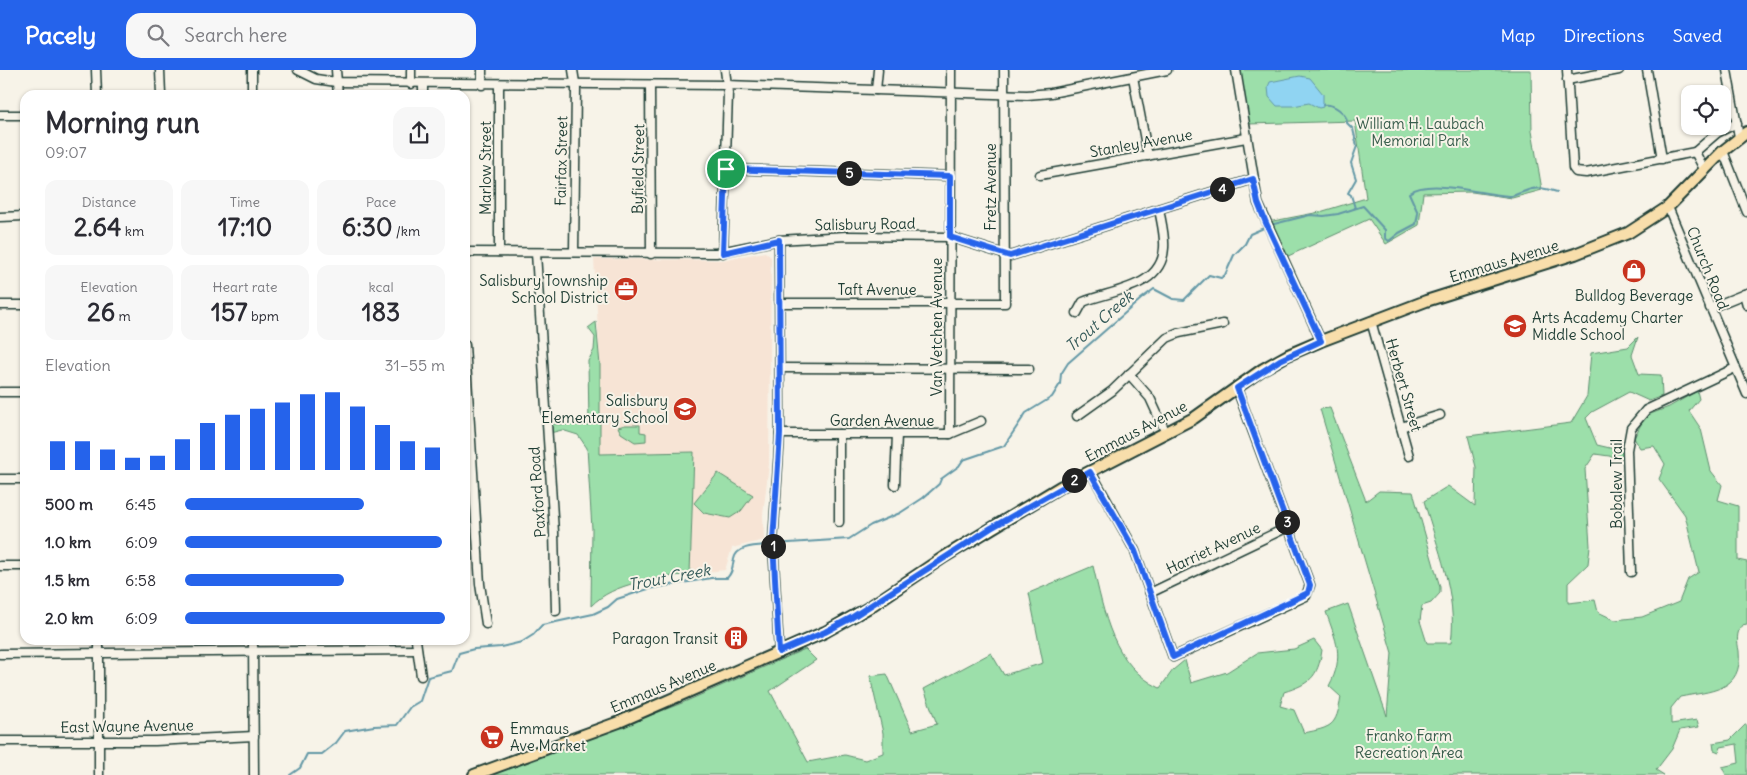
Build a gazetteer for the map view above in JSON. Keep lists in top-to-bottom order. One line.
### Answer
{"streets":{"main road":["Emmaus Avenue"],"street":["Stanley Avenue","Fairfax Street","Marlow Street","Byfield Street","Fretz Avenue","Salisbury Road","Church Road","Taft Avenue","Van Vetchen Avenue","Herbert Street","Garden Avenue","Bobalew Trail","Paxford Road","Harriet Avenue","East Wayne Avenue"]},"crossings":[["Fairfax Street","Salisbury Road"],["Marlow Street","Salisbury Road"],["Byfield Street","Salisbury Road"],["Fretz Avenue","Salisbury Road"],["Fretz Avenue","Taft Avenue"],["Salisbury Road","Van Vetchen Avenue"],["Salisbury Road","Paxford Road"],["Emmaus Avenue","Church Road"],["Emmaus Avenue","Herbert Street"],["Church Road","Bobalew Trail"],["Taft Avenue","Van Vetchen Avenue"],["Van Vetchen Avenue","Garden Avenue"]],"water":["Trout Creek"],"parks":["William H. Laubach Memorial Park","Franko Farm Recreation Area"],"places":{"shop":["Bulldog Beverage"],"office":["Salisbury Township School District"],"school or university":["Arts Academy Charter Middle School","Salisbury Elementary School"],"building":["Paragon Transit"],"supermarket":["Emmaus Ave Market"]},"page":{"header":"Pacely","search":"Search here","nav":["Map","Directions","Saved"],"heading":["Morning run","09:07"],"pins":["5","4","2","3","1"],"stats":[["Distance","2.64 km"],["Time","17:10"],["Pace","6:30 /km"],["Elevation","26 m"],["Heart rate","157 bpm"],["kcal","183"]],"chart":["Elevation","31–55 m"],"list":[{"name":"500 m","note":"6:45"},{"name":"1.0 km","note":"6:09"},{"name":"1.5 km","note":"6:58"},{"name":"2.0 km","note":"6:09"}]}}
